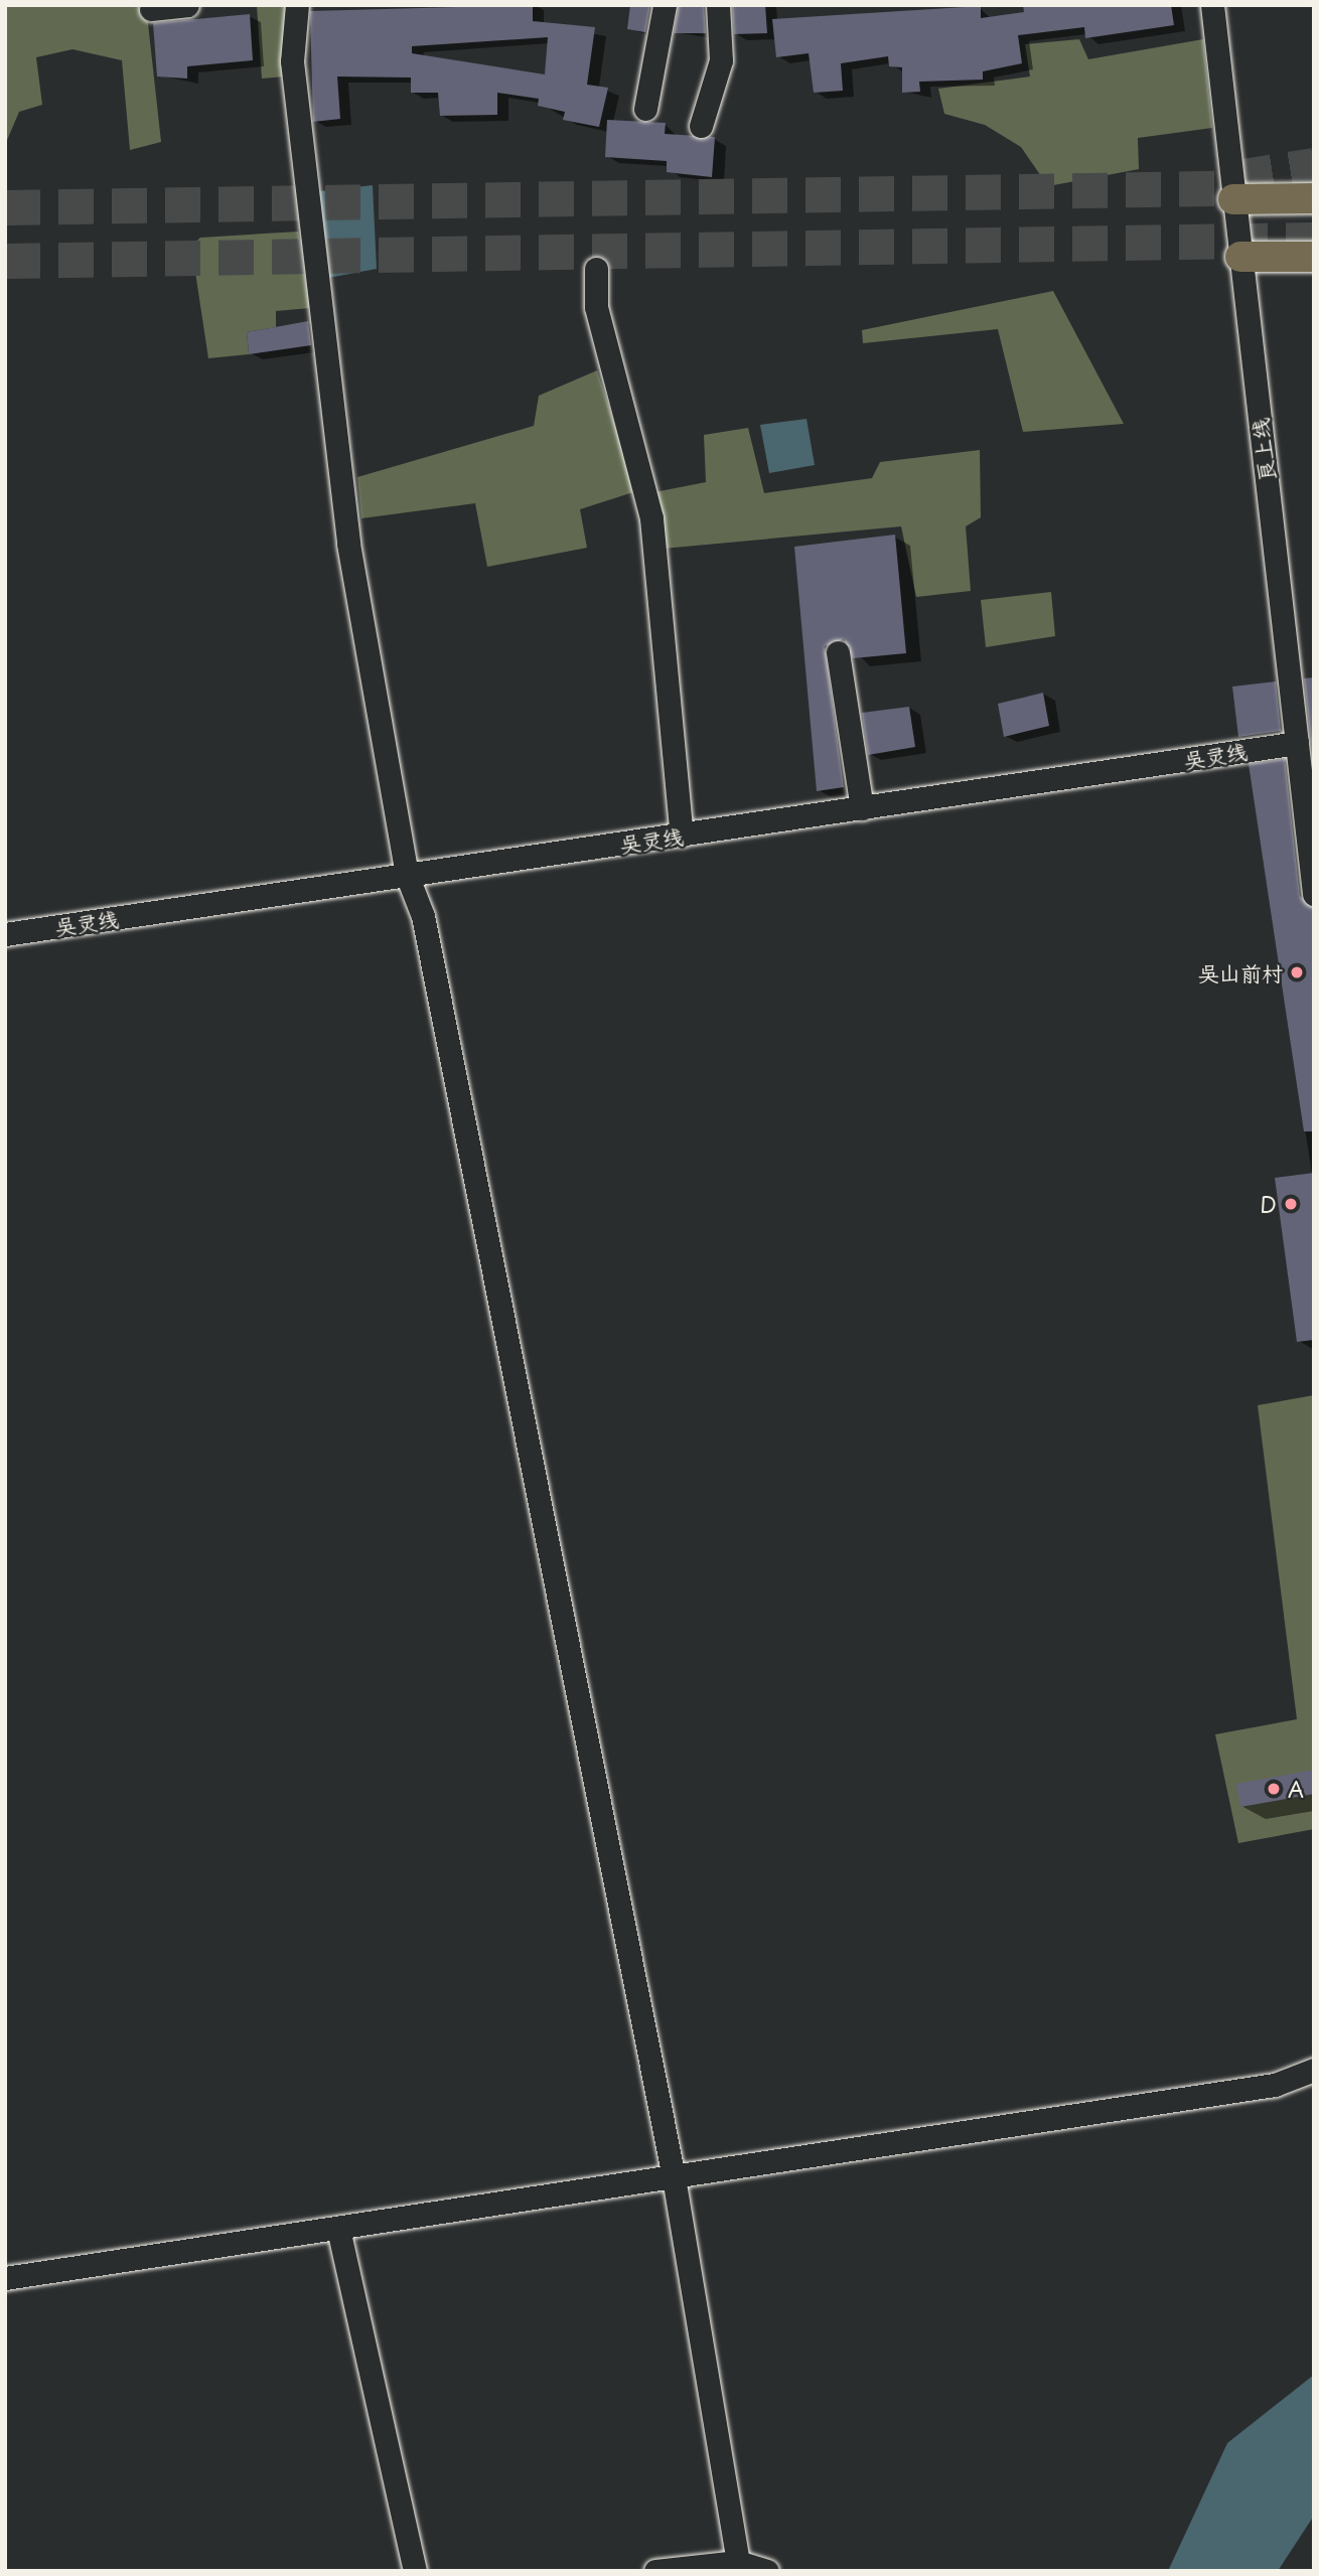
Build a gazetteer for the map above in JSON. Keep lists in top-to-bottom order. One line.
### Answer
{"streets":{"street":["良上线","吴灵线"]},"crossings":[["良上线","吴灵线"]],"places":["吴山前村","D","A"]}
